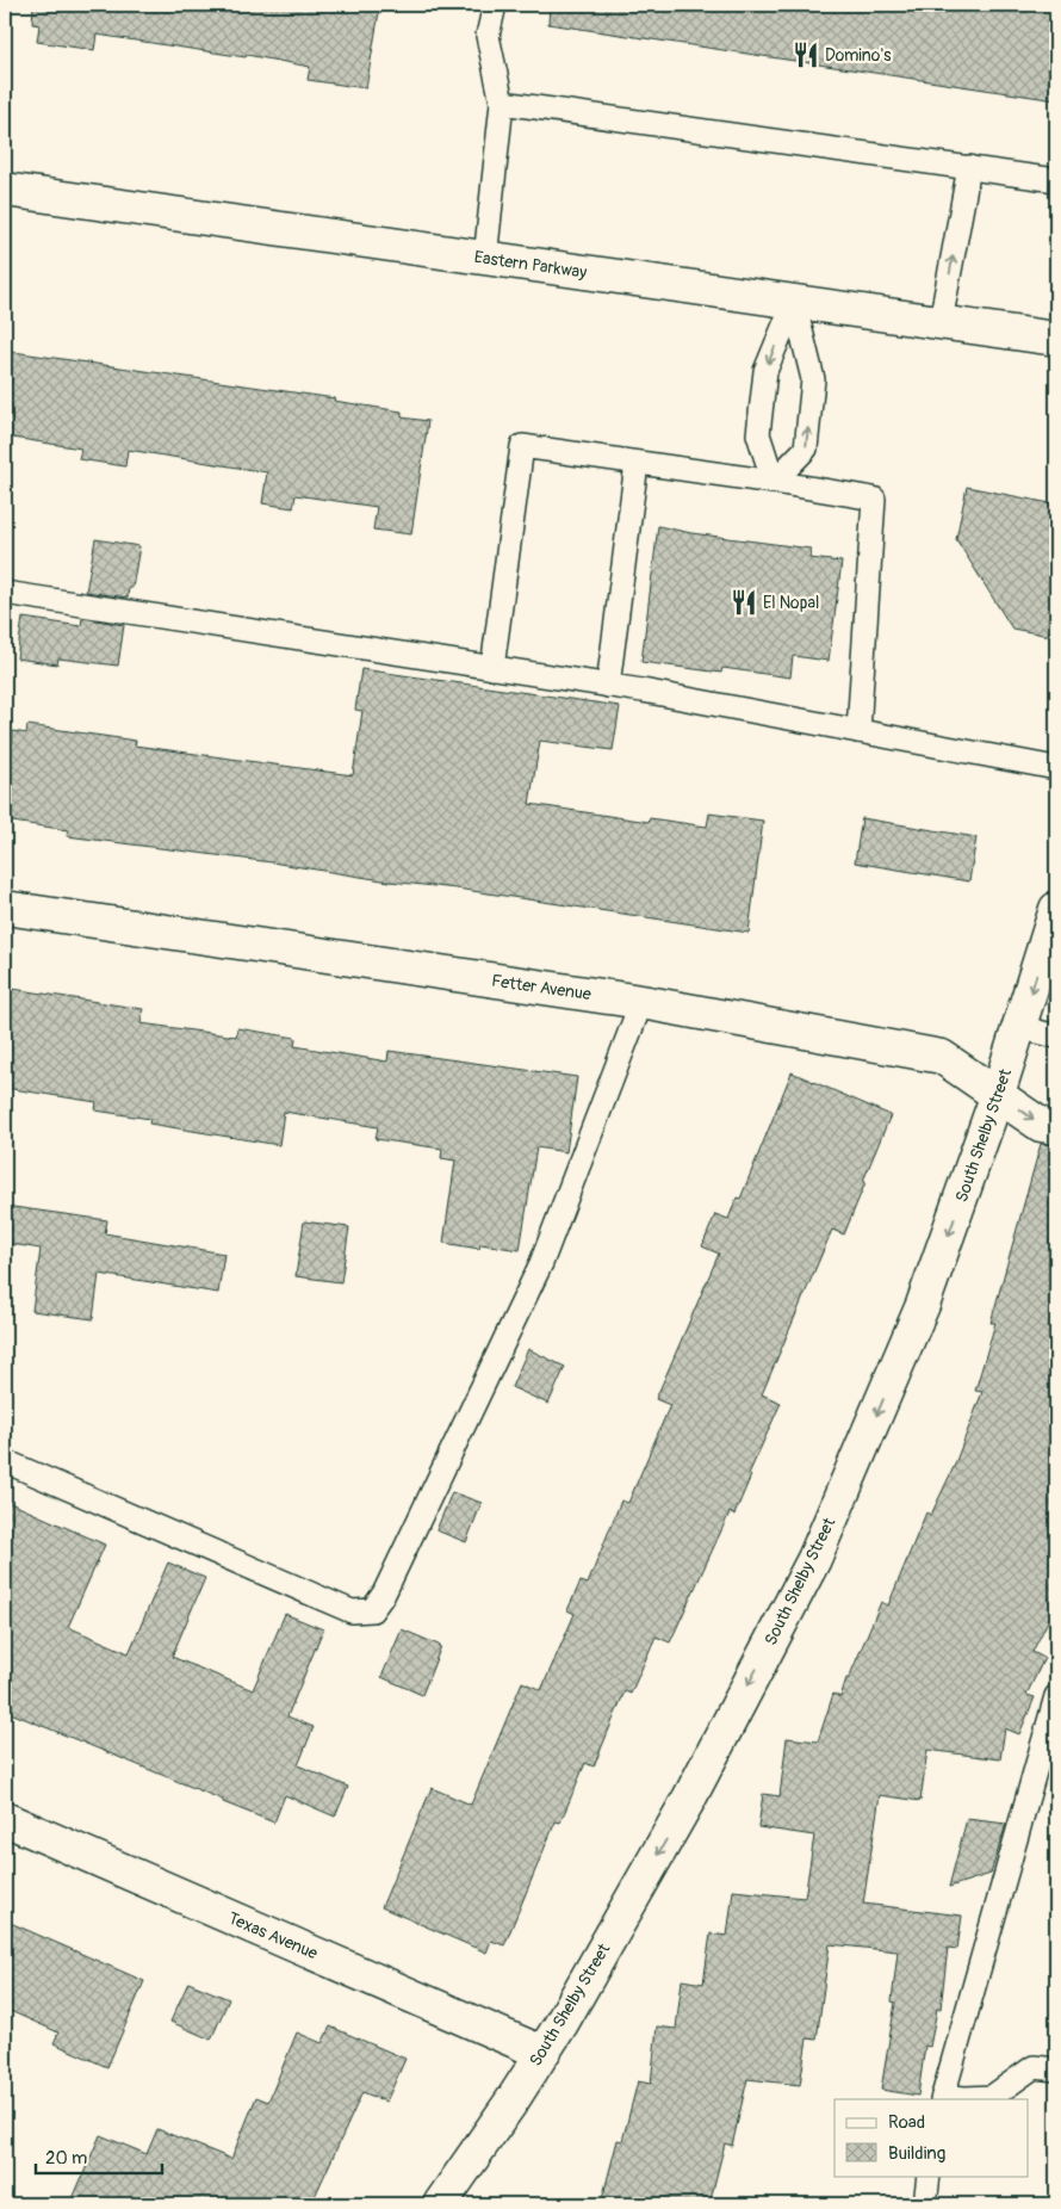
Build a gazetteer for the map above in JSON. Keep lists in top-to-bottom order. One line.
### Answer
{"streets":{"main road":["Eastern Parkway","Fetter Avenue","South Shelby Street","Texas Avenue"]},"crossings":[["Fetter Avenue","South Shelby Street"],["South Shelby Street","Texas Avenue"]],"one_way":["South Shelby Street"],"places":{"restaurant":["Domino's","El Nopal"]},"legend":["Road","Building"],"scale_bar":"20 m"}
